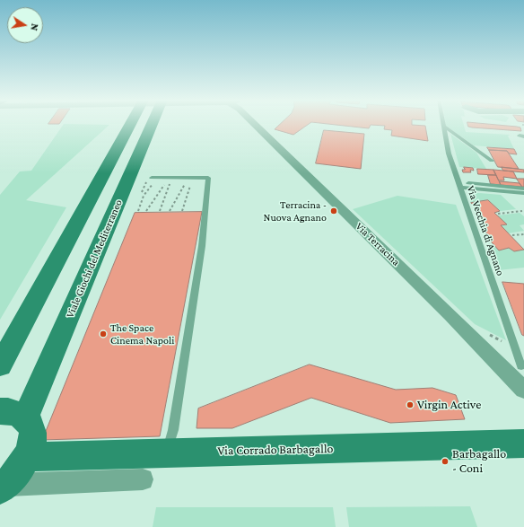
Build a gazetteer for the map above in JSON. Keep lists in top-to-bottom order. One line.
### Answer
{"streets":{"main road":["Viale Giochi del Mediterraneo","Via Corrado Barbagallo"],"street":["Via Terracina"],"lane":["Via Vecchia di Agnano"]},"places":["Terracina - Nuova Agnano","The Space Cinema Napoli","Virgin Active","Barbagallo - Coni"],"north":"right"}
